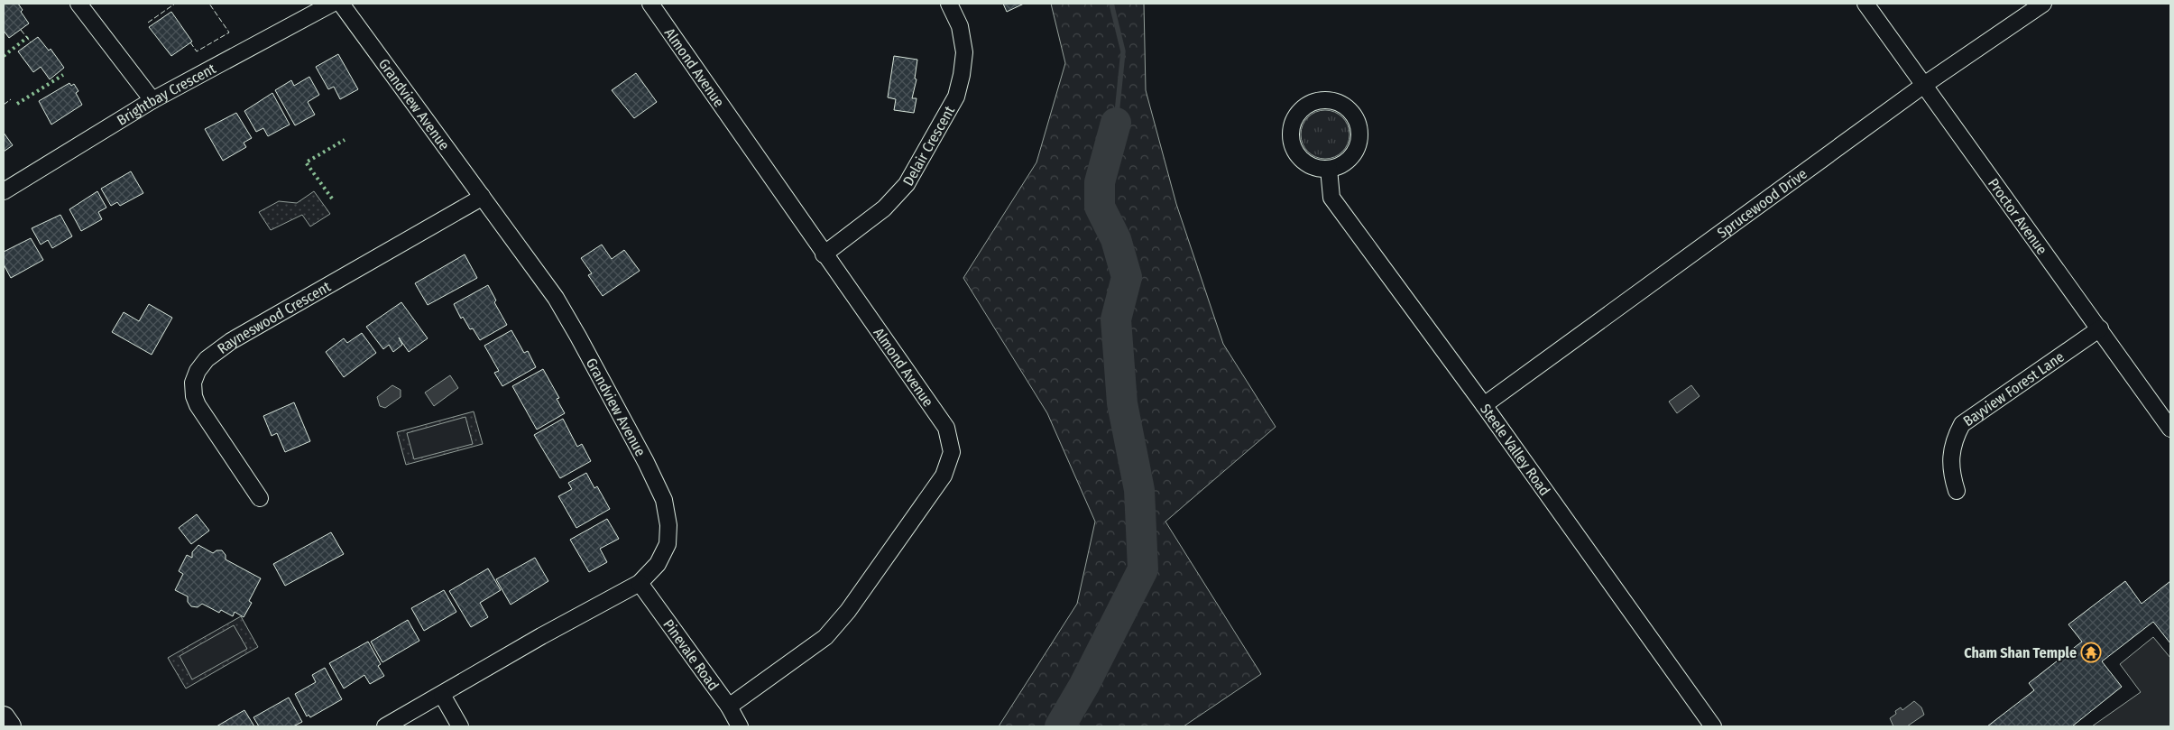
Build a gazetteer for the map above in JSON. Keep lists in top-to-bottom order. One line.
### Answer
{"streets":{"street":["Almond Avenue","Brightbay Crescent","Grandview Avenue","Delair Crescent","Sprucewood Drive","Proctor Avenue","Rayneswood Crescent","Bayview Forest Lane","Steele Valley Road","Pinevale Road"]},"crossings":[["Almond Avenue","Delair Crescent"],["Almond Avenue","Pinevale Road"],["Grandview Avenue","Rayneswood Crescent"],["Grandview Avenue","Pinevale Road"],["Sprucewood Drive","Proctor Avenue"],["Sprucewood Drive","Steele Valley Road"],["Proctor Avenue","Bayview Forest Lane"]],"places":{"temple":["Cham Shan Temple"]}}
